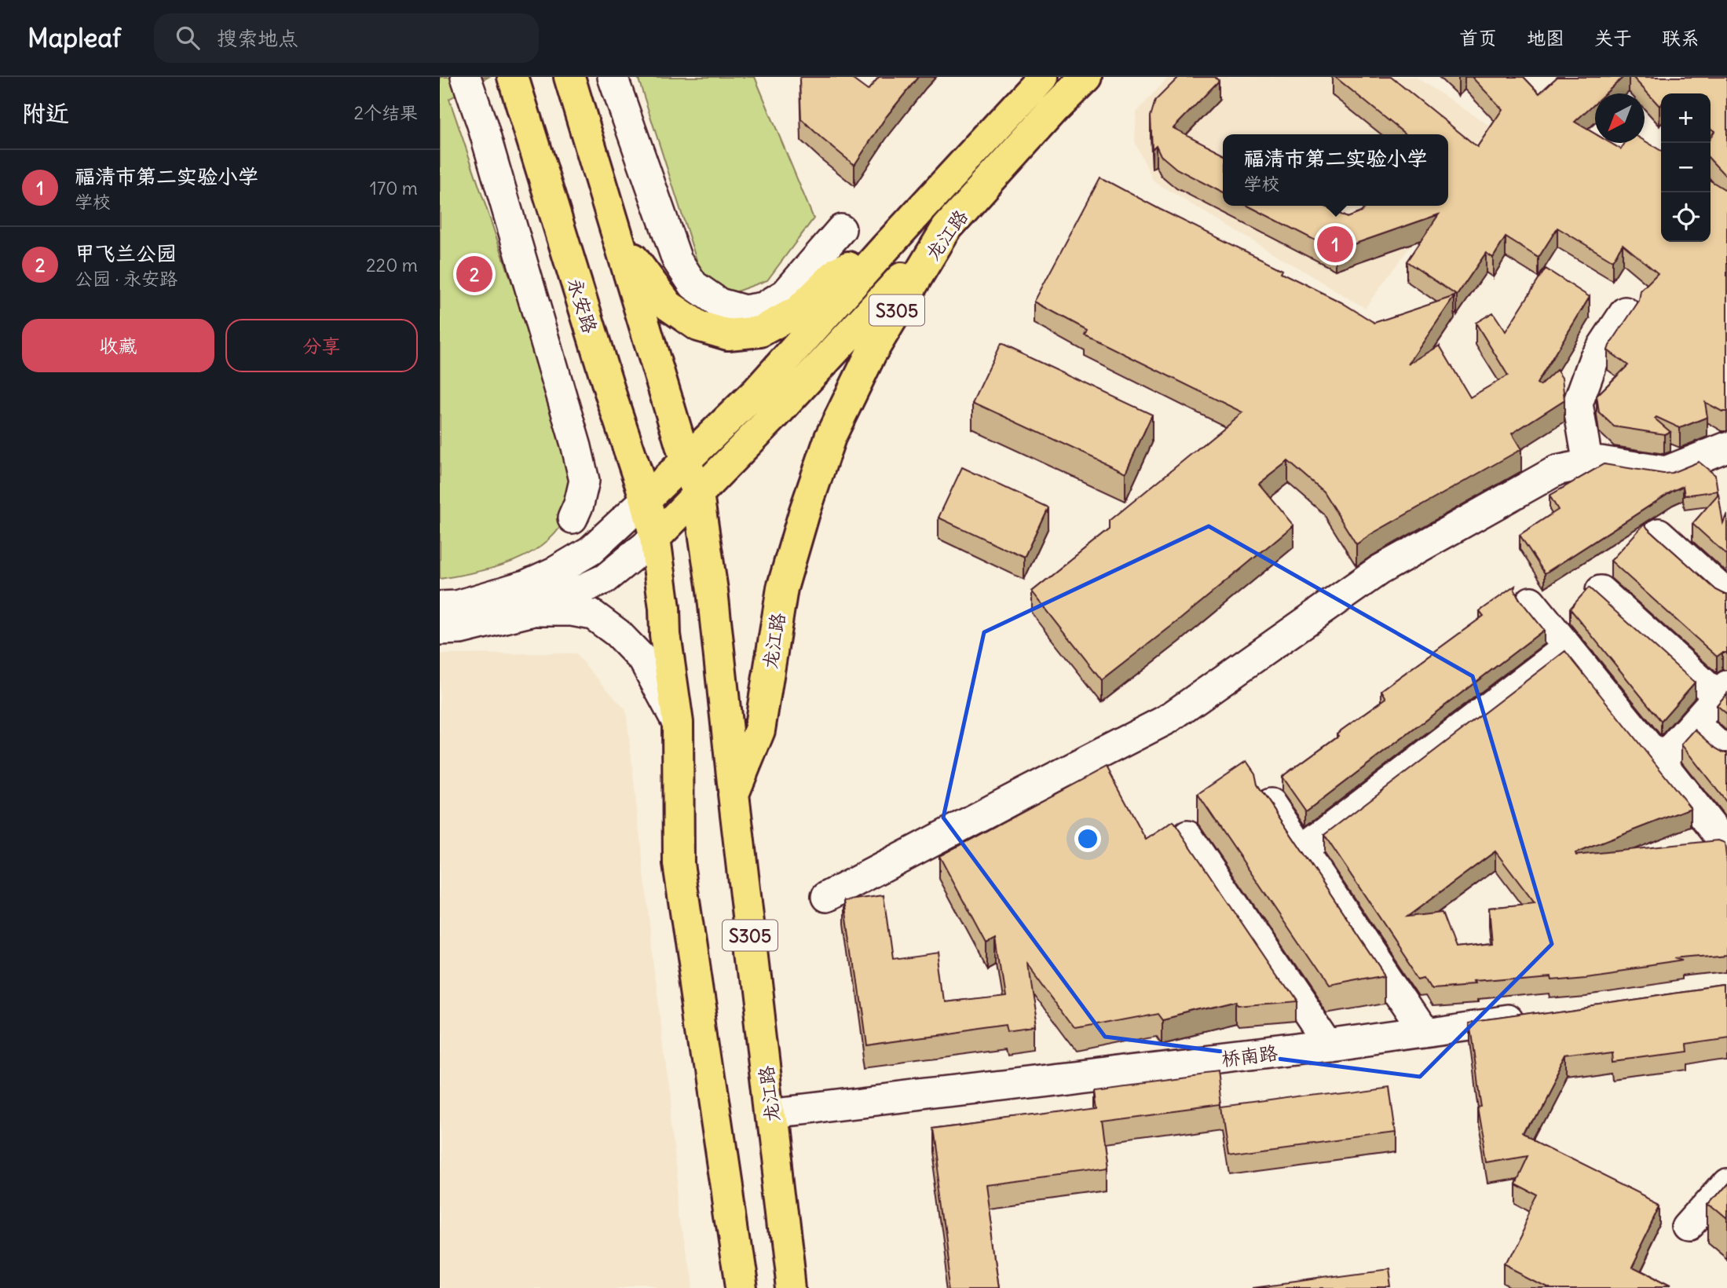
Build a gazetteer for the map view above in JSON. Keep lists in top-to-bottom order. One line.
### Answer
{"streets":{"main road":["龙江路","永安路","S305"],"street":["桥南路"]},"crossings":[["龙江路","永安路"],["龙江路","桥南路"]],"north":"bottom left","page":{"header":"Mapleaf","search":"搜索地点","nav":["首页","地图","关于","联系"],"heading":["附近","2个结果"],"map_buttons":["+","−"],"popup":["福清市第二实验小学","学校"],"list":[{"mark":"1","name":"福清市第二实验小学","note":"学校","value":"170 m"},{"mark":"2","name":"甲飞兰公园","note":"公园 · 永安路","value":"220 m"}],"pins":["1","2"],"buttons":["收藏","分享"]}}
